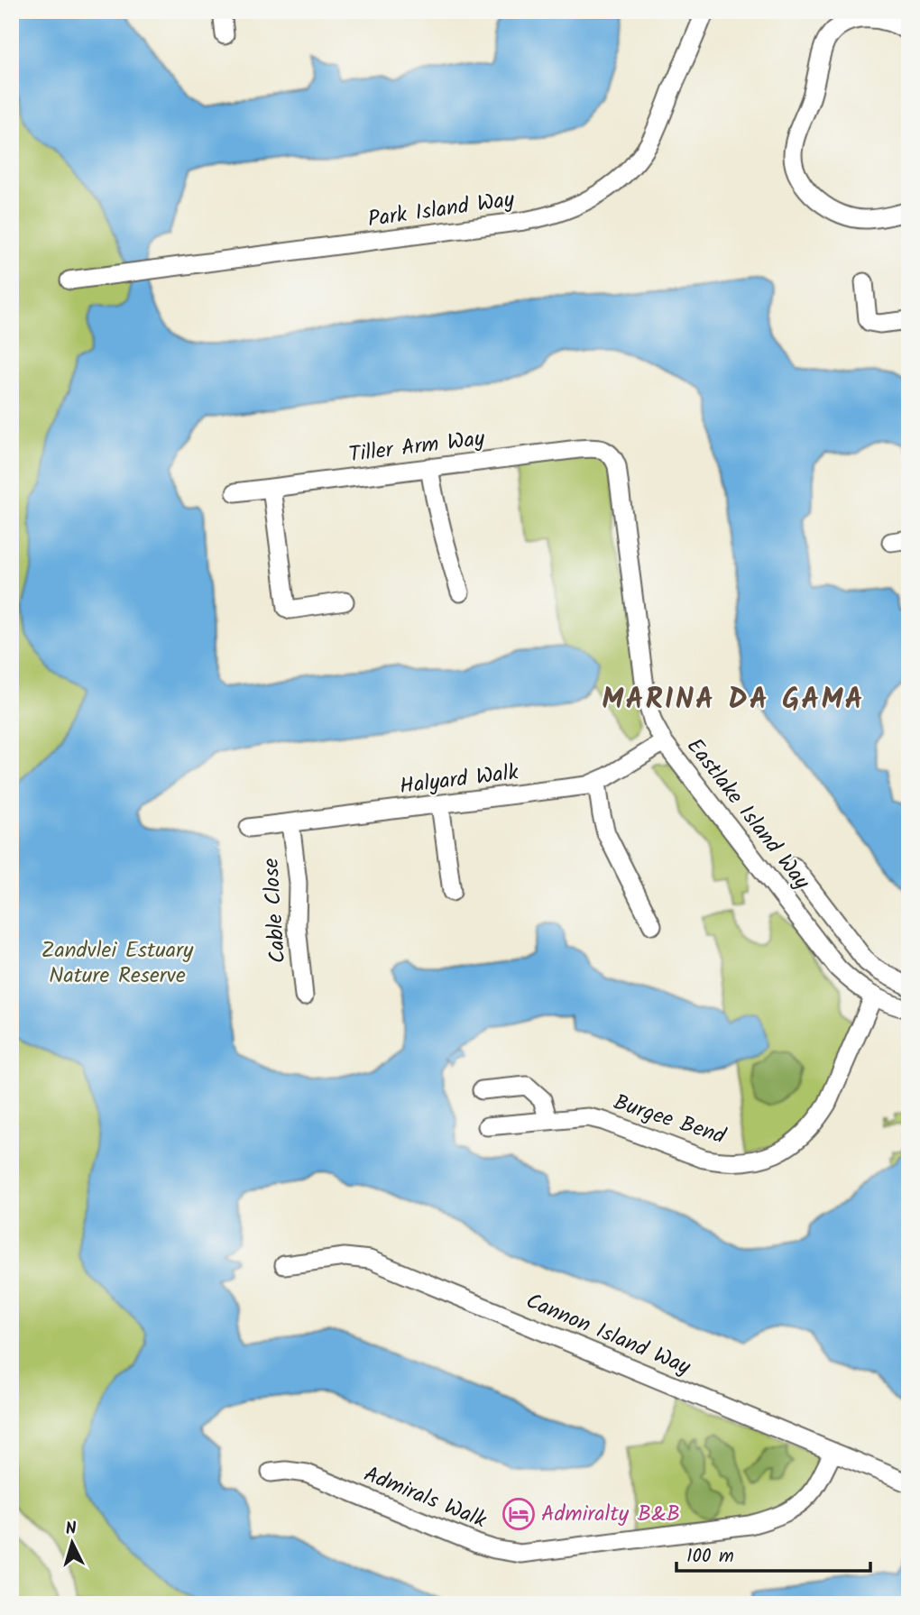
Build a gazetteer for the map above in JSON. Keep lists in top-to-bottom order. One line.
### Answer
{"streets":{"street":["Park Island Way","Tiller Arm Way","Halyard Walk","Eastlake Island Way","Cable Close","Burgee Bend","Cannon Island Way","Admirals Walk"]},"crossings":[["Tiller Arm Way","Eastlake Island Way"],["Halyard Walk","Eastlake Island Way"],["Halyard Walk","Cable Close"],["Eastlake Island Way","Burgee Bend"],["Cannon Island Way","Admirals Walk"]],"districts":["MARINA DA GAMA"],"parks":["Zandvlei Estuary Nature Reserve"],"places":{"hotel":["Admiralty B&B"]},"scale_bar":"100 m","north":"top"}
